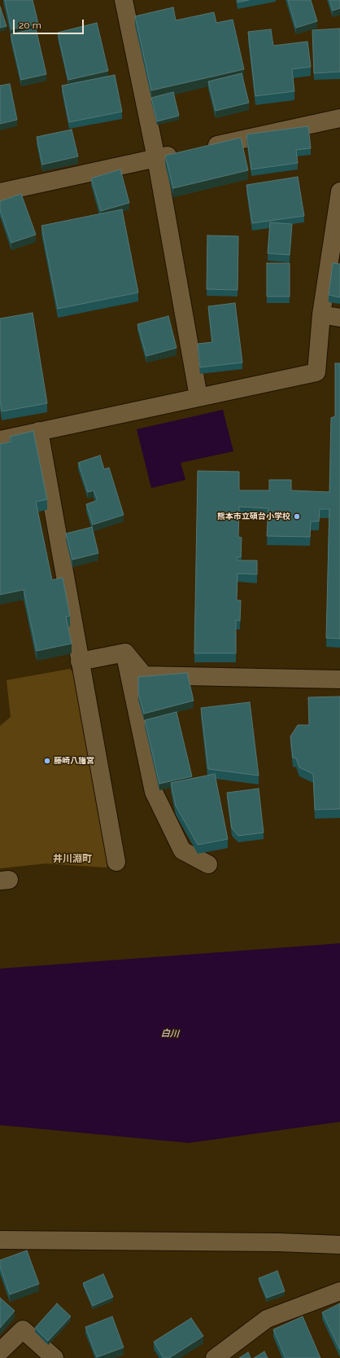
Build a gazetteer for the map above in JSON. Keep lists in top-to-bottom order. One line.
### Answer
{"districts":["井川淵町"],"water":["白川"],"places":["熊本市立碩台小学校","藤崎八旛宮"],"scale_bar":"20 m"}
